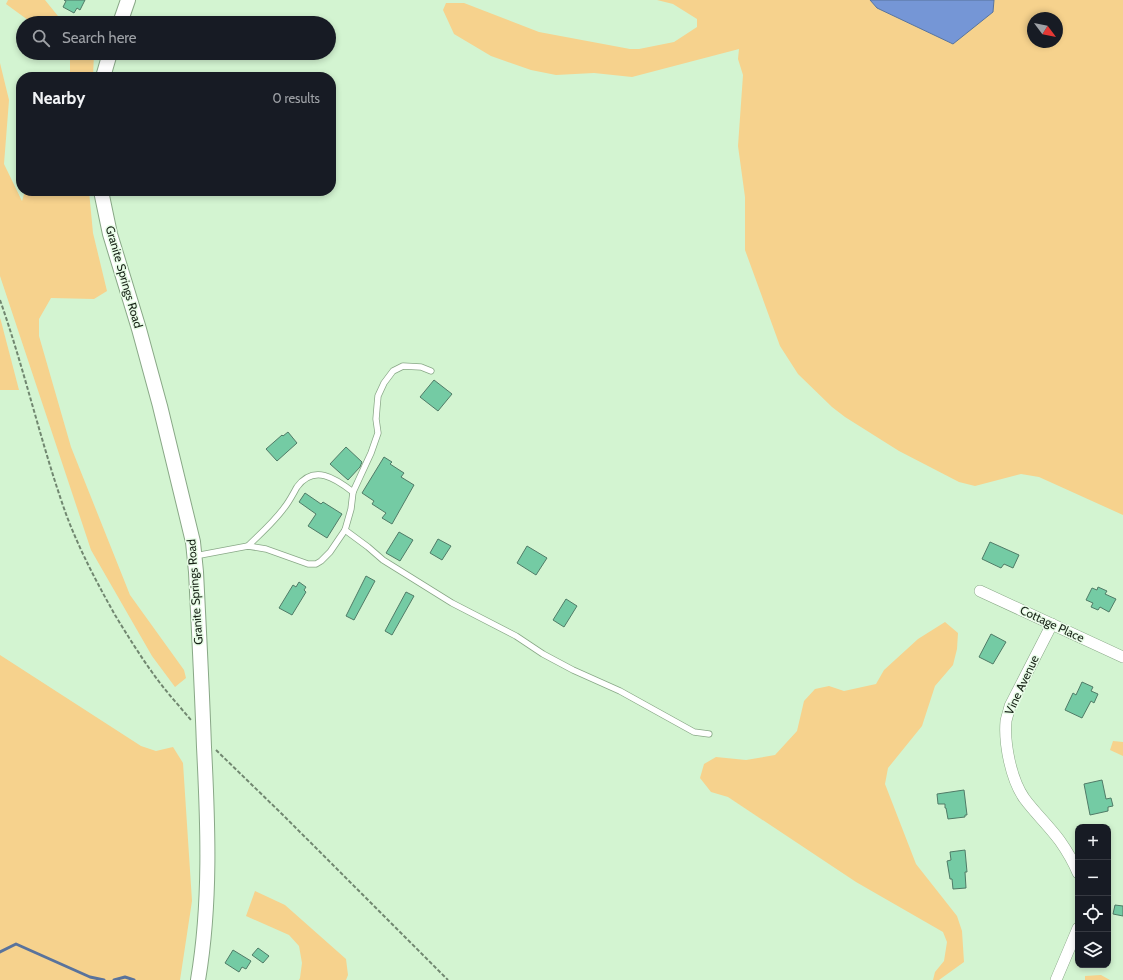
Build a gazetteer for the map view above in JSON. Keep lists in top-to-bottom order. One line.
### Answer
{"streets":{"street":["Granite Springs Road","Cottage Place","Vine Avenue"]},"crossings":[["Cottage Place","Vine Avenue"]],"north":"bottom right","page":{"search":"Search here","heading":["Nearby","0 results"],"map_buttons":["+","−"]}}
